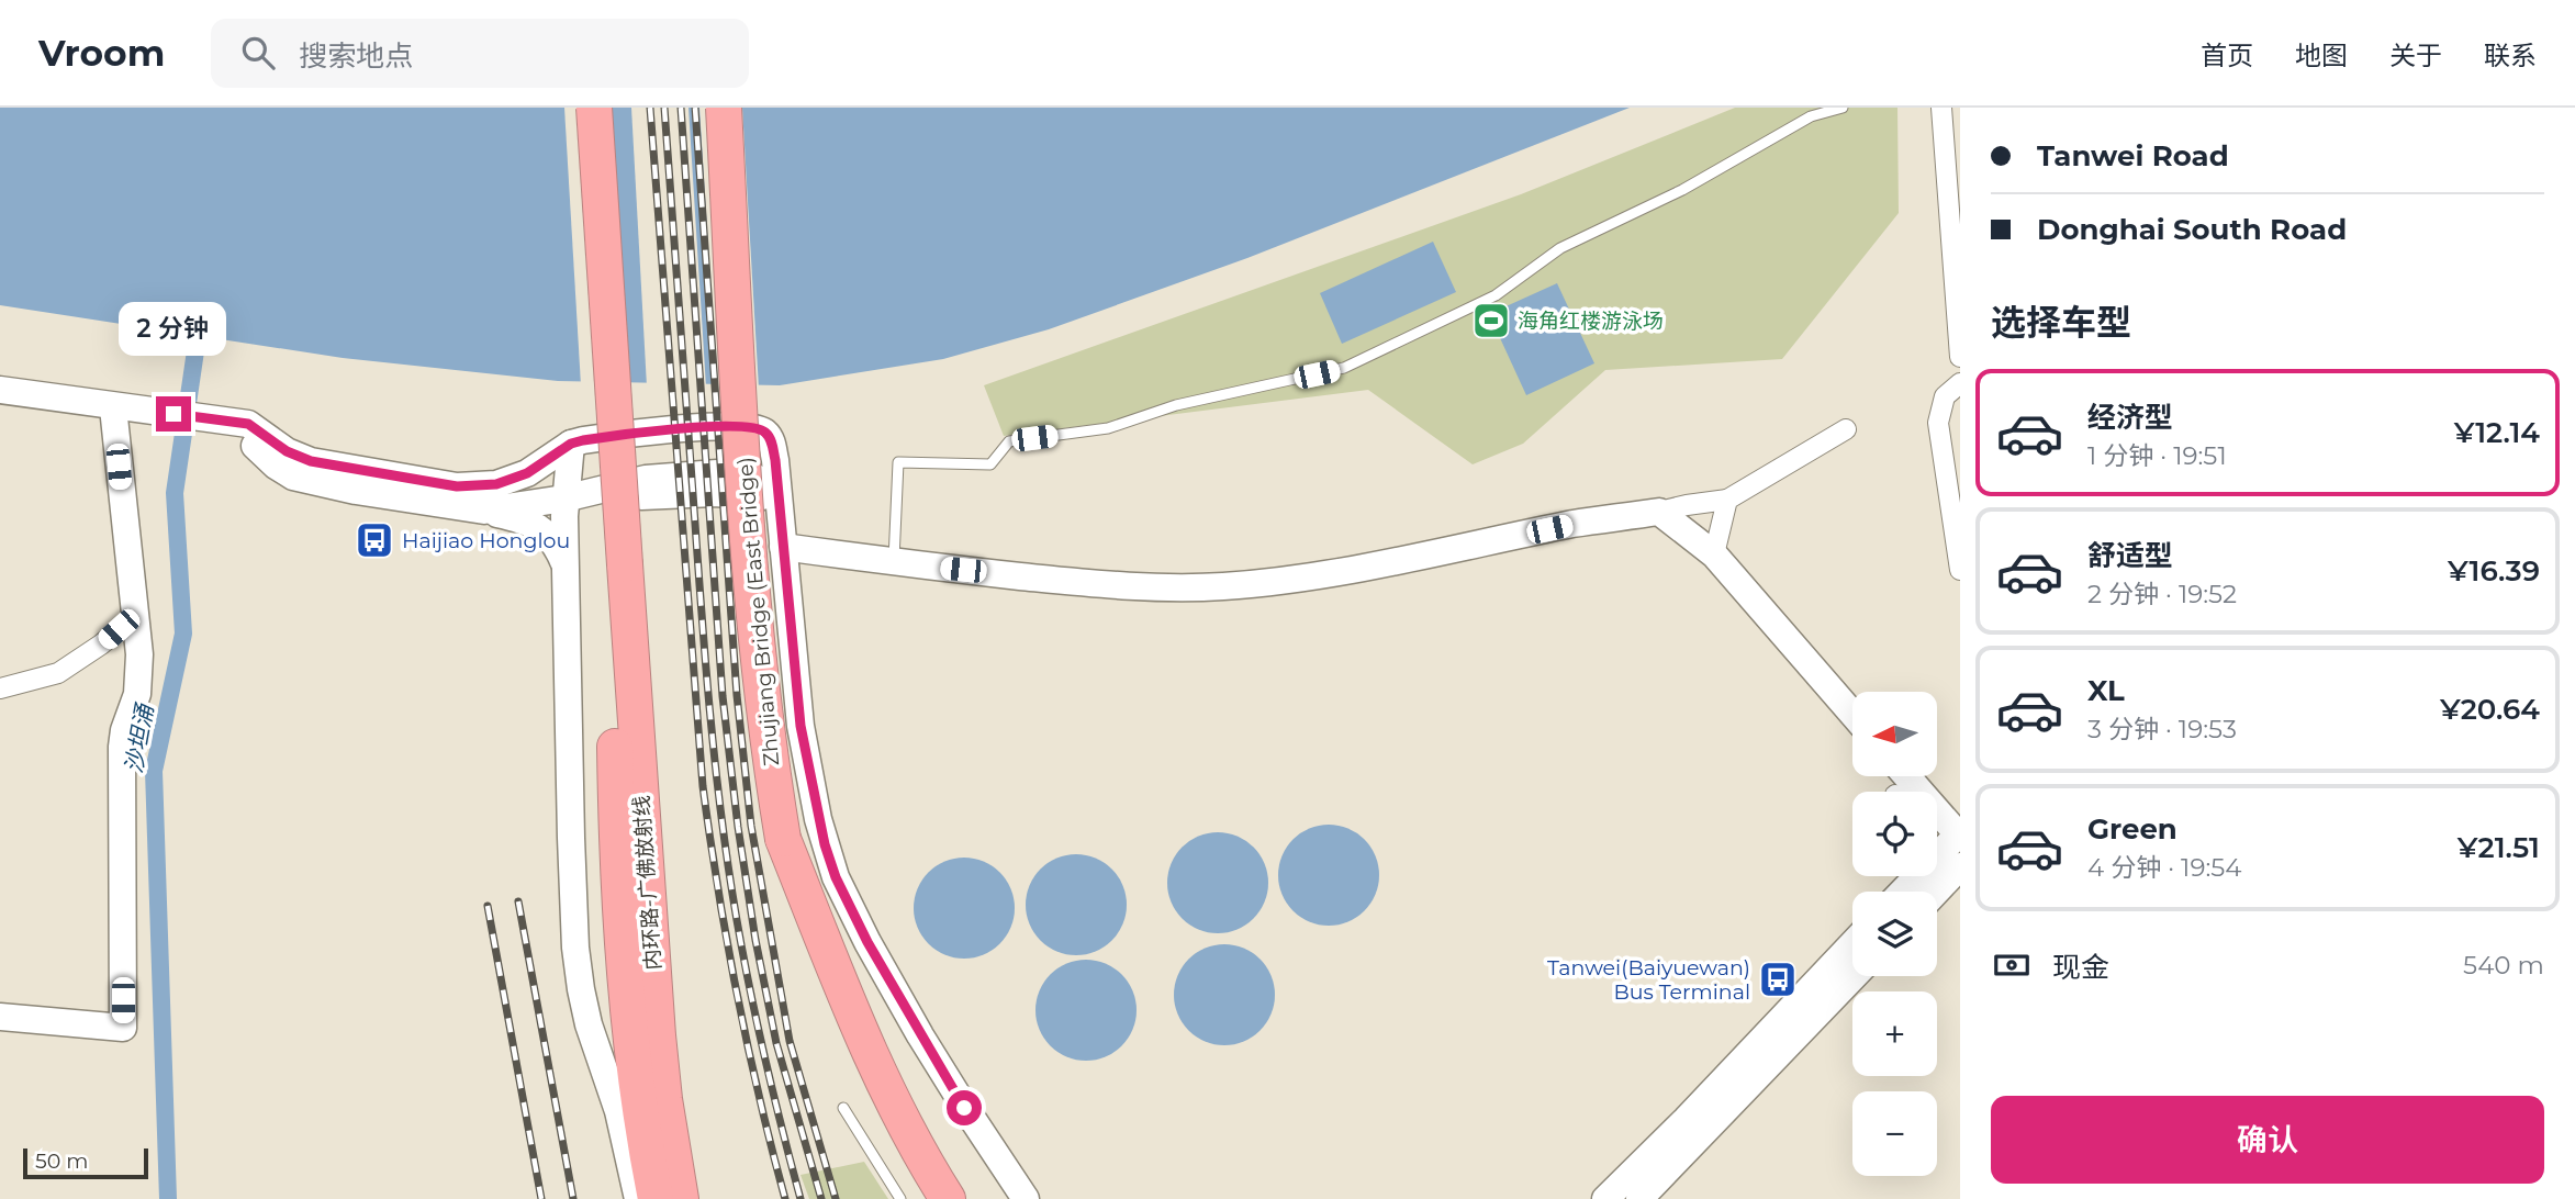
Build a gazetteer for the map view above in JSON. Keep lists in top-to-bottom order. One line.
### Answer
{"streets":{"highway":["Zhujiang Bridge (East Bridge)","内环路-广佛放射线"]},"water":["沙坦涌"],"places":{"sports":["海角红楼游泳场"],"bus stop":["Haijiao Honglou","Tanwei(Baiyuewan) Bus Terminal"]},"scale_bar":"50 m","north":"left","page":{"header":"Vroom","search":"搜索地点","nav":["首页","地图","关于","联系"],"banner":["Tanwei Road","Donghai South Road"],"heading":"选择车型","bubble":"2 分钟","list":[{"name":"经济型","note":"1 分钟 · 19:51","value":"¥12.14"},{"name":"舒适型","note":"2 分钟 · 19:52","value":"¥16.39"},{"name":"XL","note":"3 分钟 · 19:53","value":"¥20.64"},{"name":"Green","note":"4 分钟 · 19:54","value":"¥21.51"}],"map_buttons":["+","−"],"pay":["现金","540 m"],"buttons":"确认","scale":"50 m"}}
